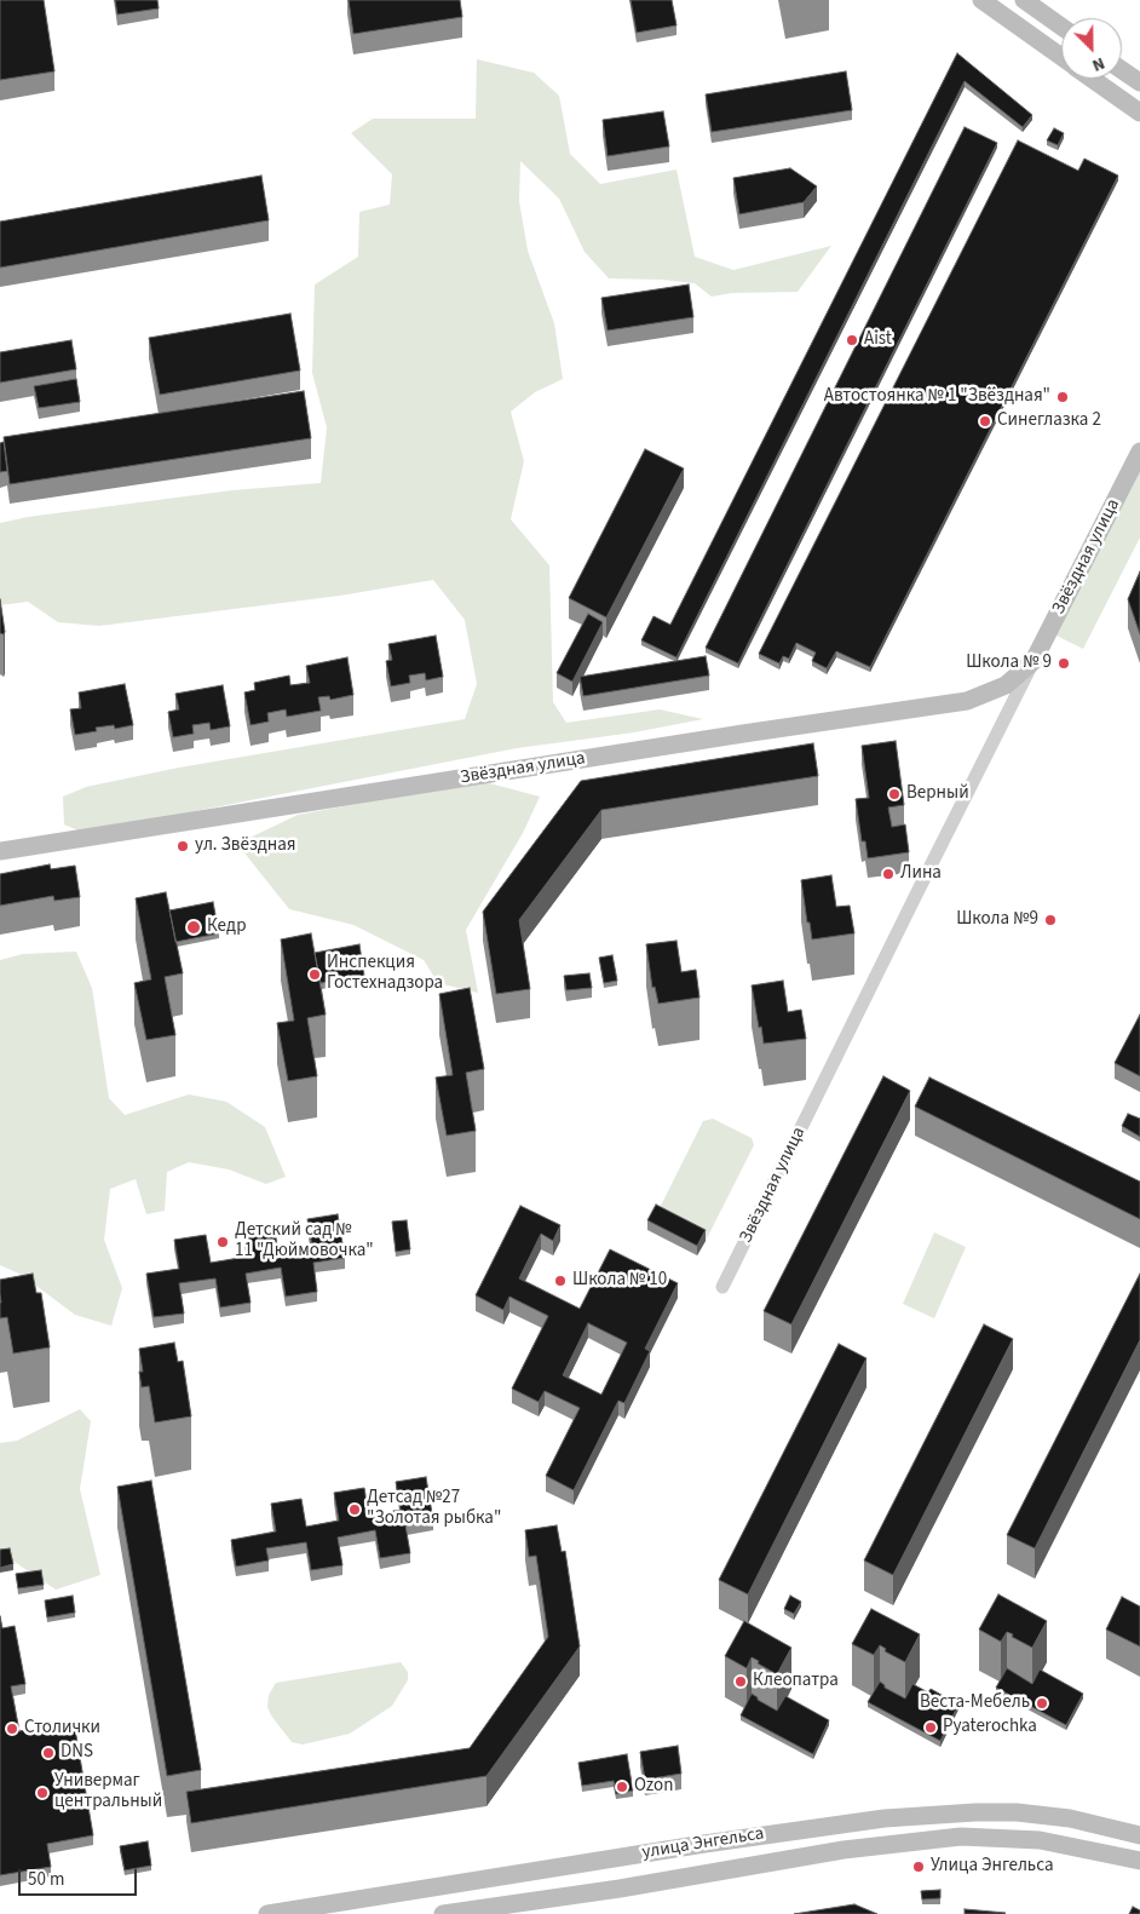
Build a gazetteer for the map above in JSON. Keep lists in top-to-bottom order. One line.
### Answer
{"streets":{"main road":["Звёздная улица","улица Энгельса"]},"places":["Aist","Автостоянка № 1 \"Звёздная\"","Синеглазка 2","Школа № 9","Верный","ул. Звёздная","Лина","Школа №9","Кедр","Инспекция Гостехнадзора","Детский сад № 11 \"Дюймовочка\"","Школа № 10","Детсад №27 \"Золотая рыбка\"","Клеопатра","Веста-Мебель","Pyaterochka","Столички","DNS","Ozon","Универмаг центральный","Улица Энгельса"],"scale_bar":"50 m","north":"bottom right"}
